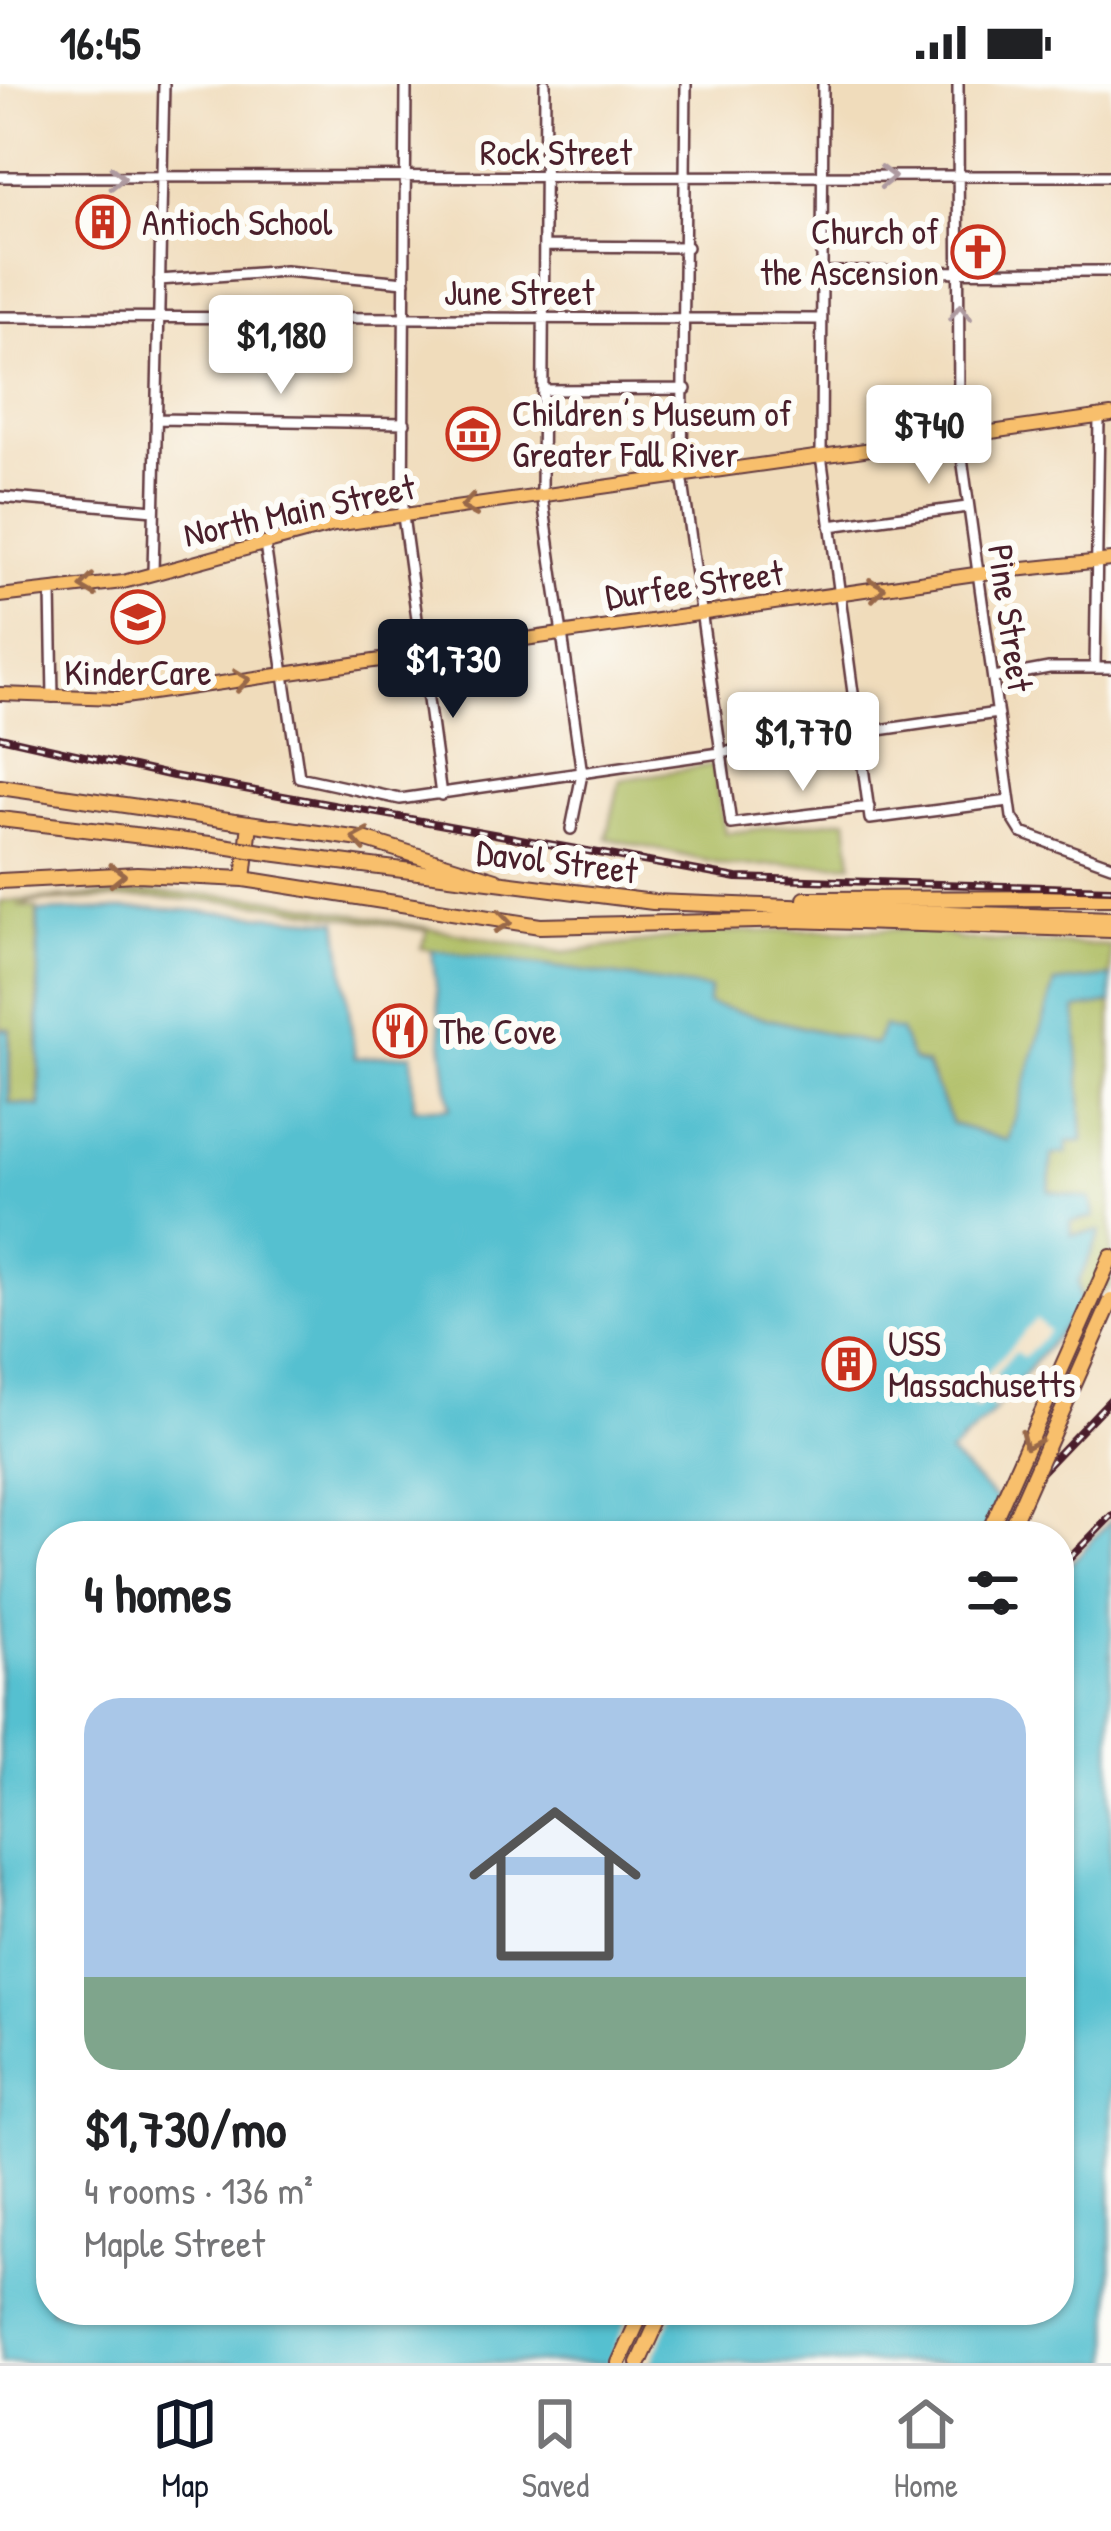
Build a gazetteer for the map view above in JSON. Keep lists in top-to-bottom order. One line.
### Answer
{"streets":{"highway":["Davol Street"],"main road":["North Main Street","Durfee Street"],"street":["Rock Street","June Street","Pine Street"]},"crossings":[["Rock Street","Pine Street"],["North Main Street","Pine Street"],["Durfee Street","Pine Street"]],"places":{"building":["Antioch School","USS Massachusetts"],"church":["Church of the Ascension"],"museum":["Children’s Museum of Greater Fall River"],"school or university":["KinderCare"],"restaurant":["The Cove"]},"page":{"status":"16:45","price":["$1,180","$740","$1,730","$1,770"],"heading":"4 homes","list":[{"name":"$1,730/mo","note":"4 rooms · 136 m² · Maple Street"}],"tabs":["Map","Saved","Home"]}}
